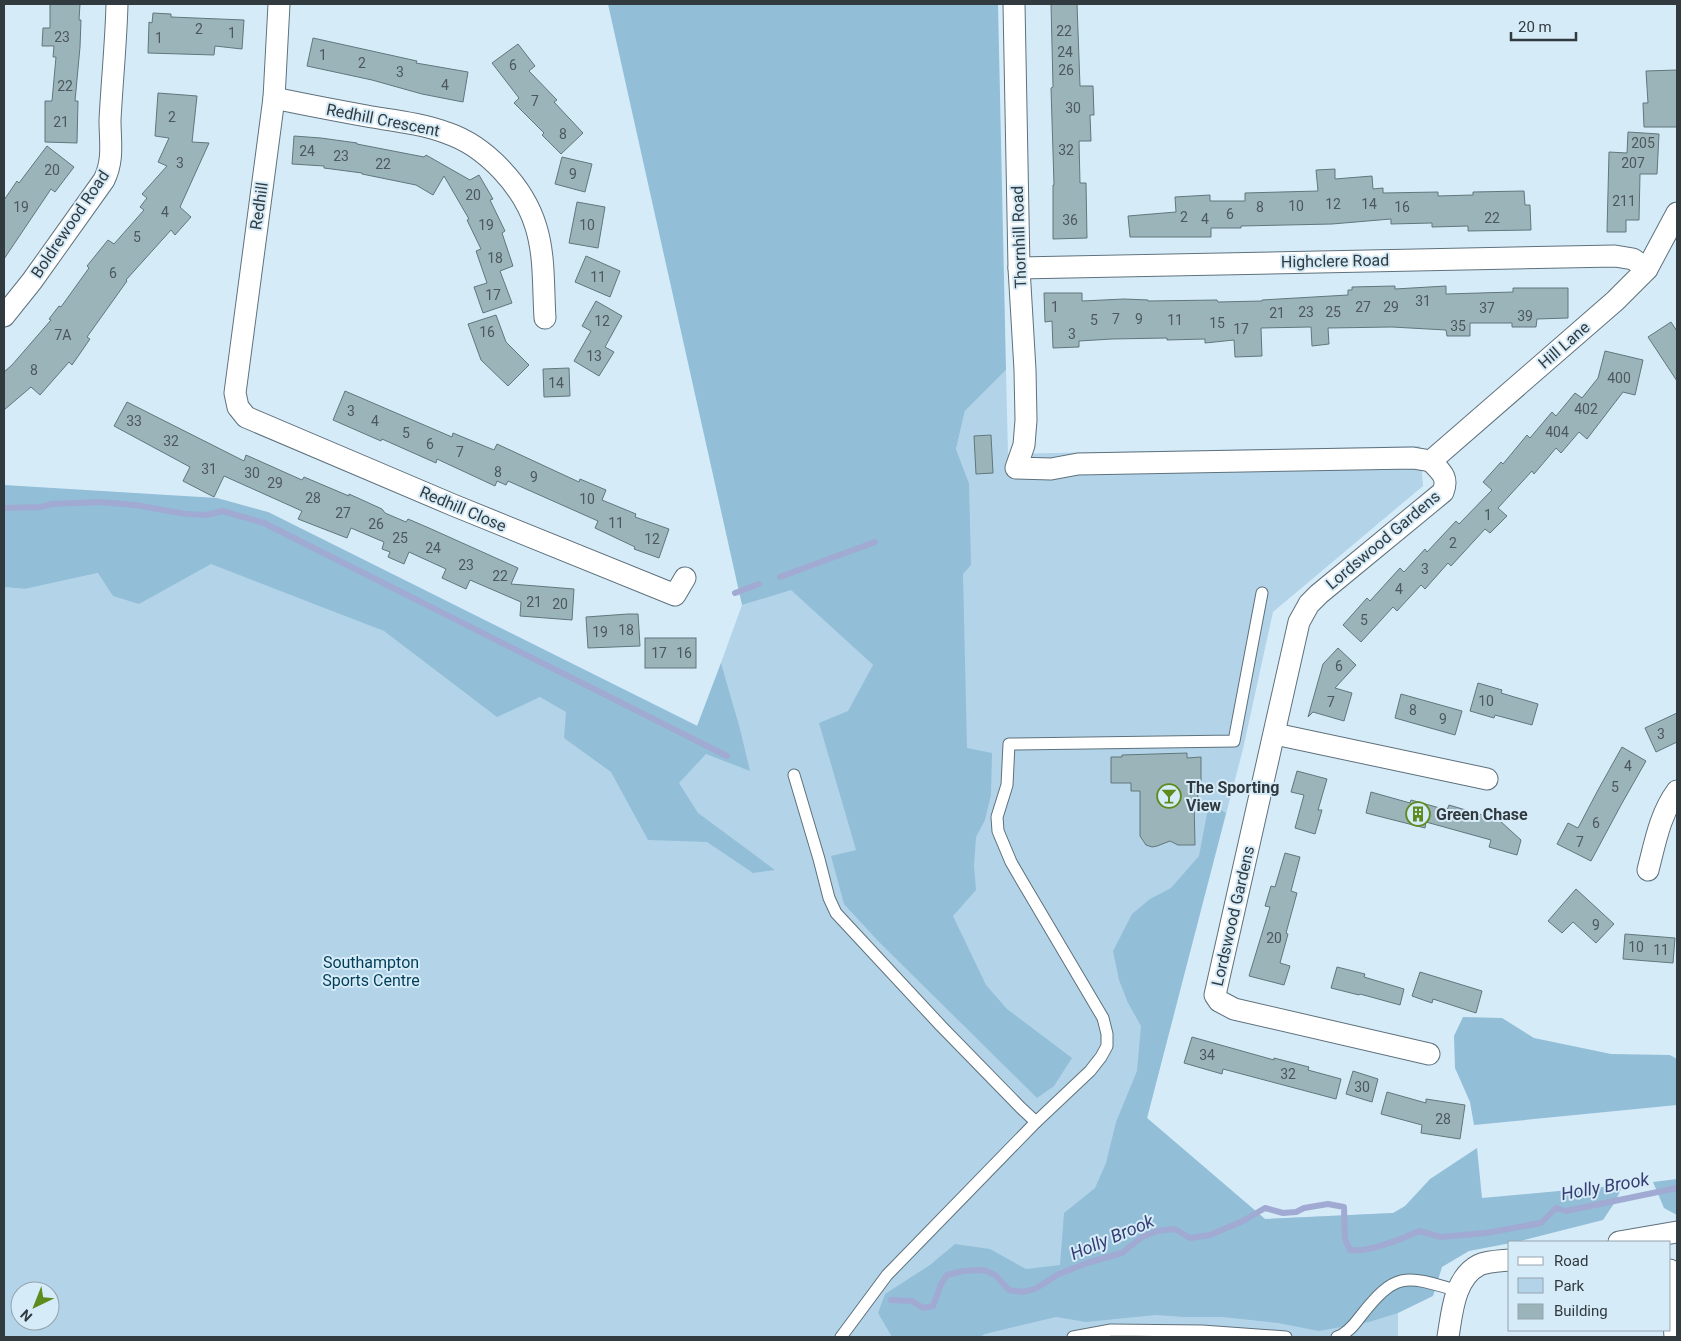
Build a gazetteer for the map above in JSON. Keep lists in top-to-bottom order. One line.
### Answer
{"streets":{"street":["Redhill Crescent","Redhill","Boldrewood Road","Thornhill Road","Highclere Road","Hill Lane","Redhill Close","Lordswood Gardens"]},"crossings":[["Redhill Crescent","Redhill"],["Redhill","Redhill Close"],["Thornhill Road","Highclere Road"],["Thornhill Road","Hill Lane"],["Thornhill Road","Lordswood Gardens"],["Highclere Road","Hill Lane"],["Hill Lane","Lordswood Gardens"]],"water":["Holly Brook"],"parks":["Southampton Sports Centre"],"places":{"bar":["The Sporting View"],"building":["Green Chase"]},"house_numbers":["2","22","1","23","1","24","1","2","6","26","3","4","22","7","30","2","21","8","205","32","24","23","3","207","22","20","9","20","211","12","14","10","19","8","16","4","6","2","22","4","36","19","10","5","18","6","11","17","31","1","27","29","37","23","25","21","39","7","9","5","11","12","15","35","17","16","3","7A","13","8","400","14","402","3","33","4","404","5","32","6","7","31","8","30","9","29","28","10","27","1","11","26","25","12","2","24","23","3","22","4","21","20","5","18","19","17","16","6","10","7","8","9","3","4","5","6","7","9","20","10","11","34","32","30","28"],"legend":["Road","Park","Building"],"scale_bar":"20 m","north":"bottom left"}
